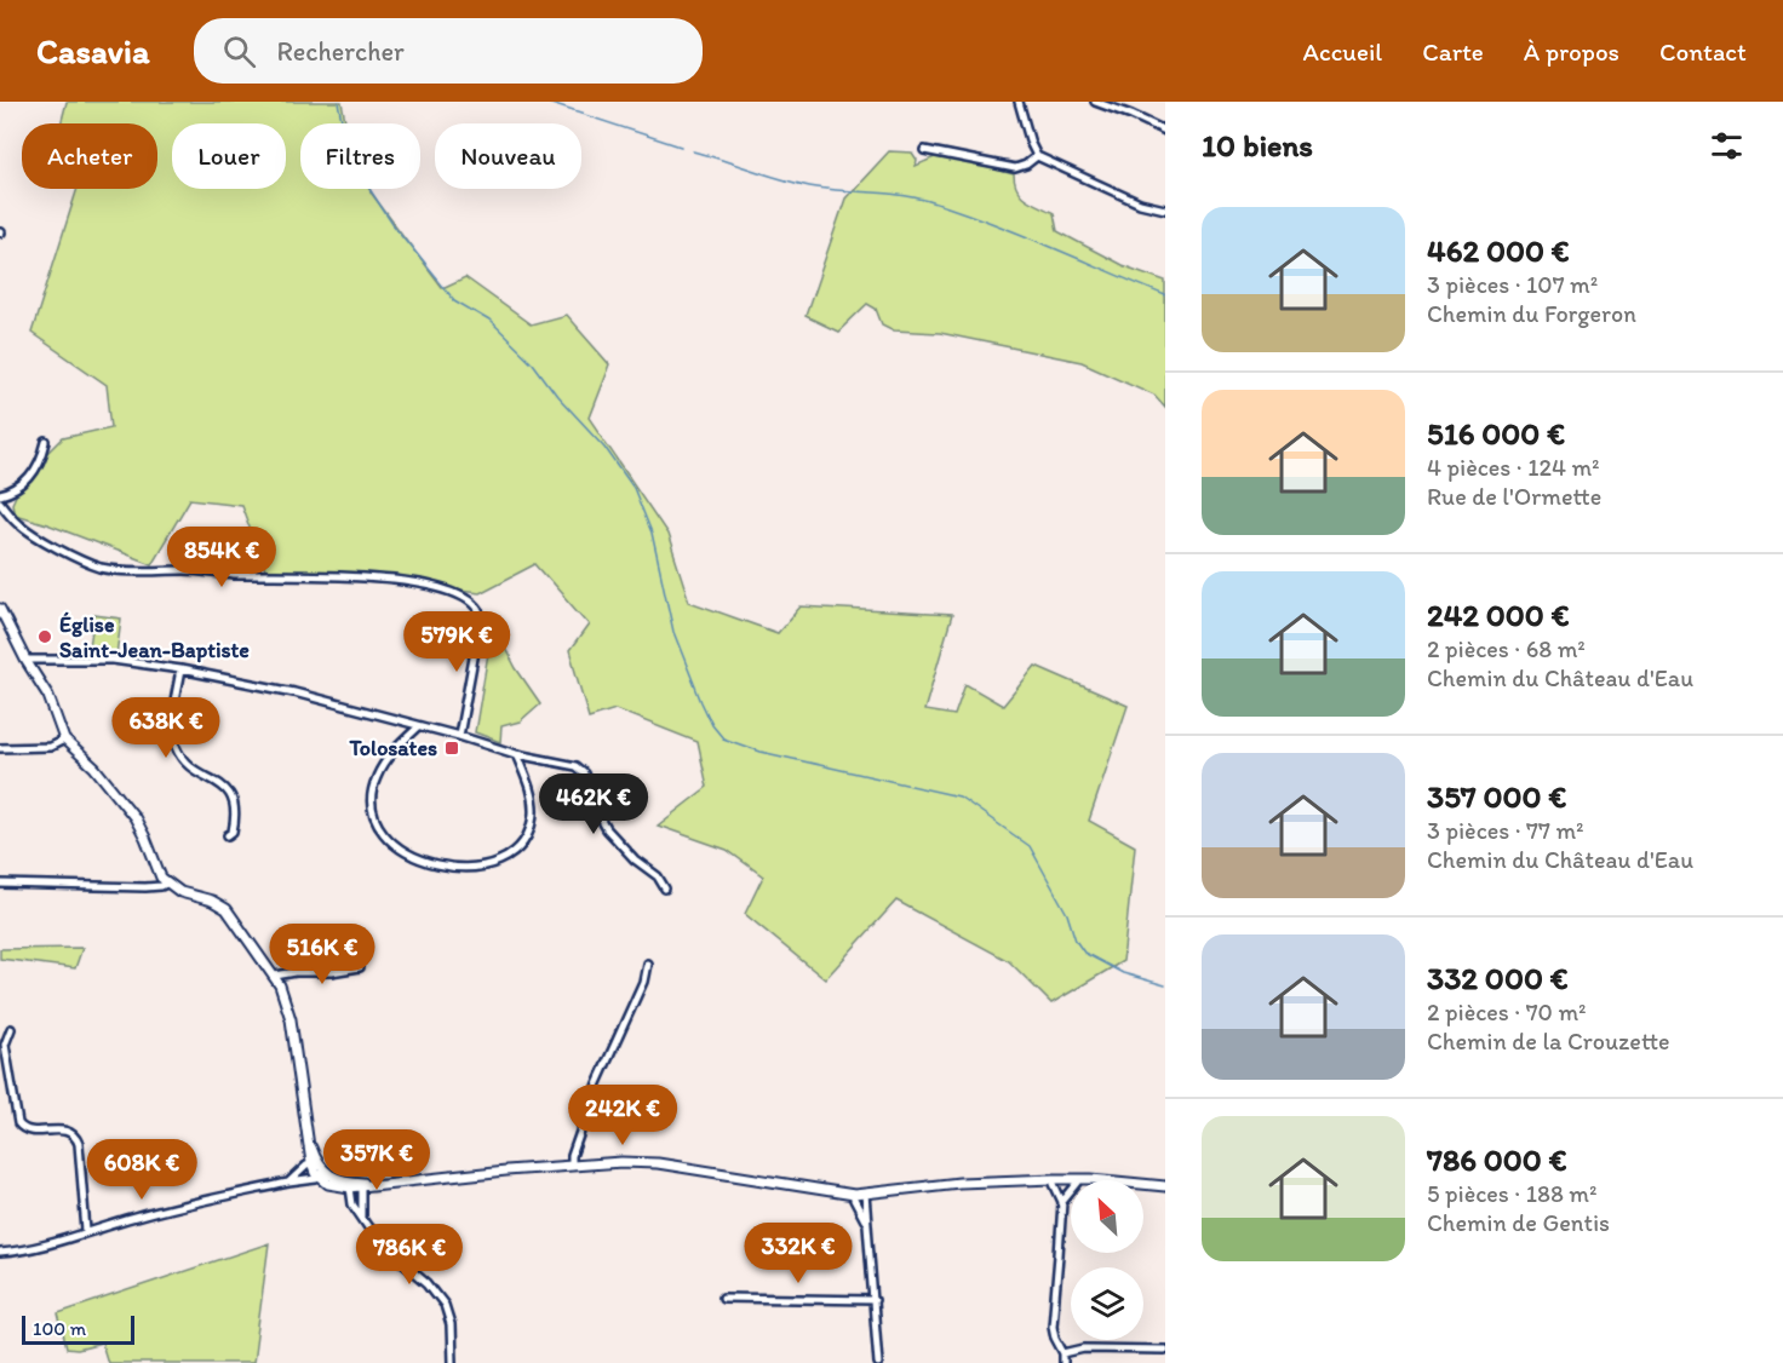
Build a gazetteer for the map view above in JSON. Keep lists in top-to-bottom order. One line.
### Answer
{"places":{"other":["Église Saint-Jean-Baptiste"],"transit":["Tolosates"]},"scale_bar":"100 m","north":"top left","page":{"header":"Casavia","search":"Rechercher","nav":["Accueil","Carte","À propos","Contact"],"heading":"10 biens","chip":["Acheter","Louer","Filtres","Nouveau"],"list":[{"name":"462 000 €","note":"3 pièces · 107 m² · Chemin du Forgeron"},{"name":"516 000 €","note":"4 pièces · 124 m² · Rue de l'Ormette"},{"name":"242 000 €","note":"2 pièces · 68 m² · Chemin du Château d'Eau"},{"name":"357 000 €","note":"3 pièces · 77 m² · Chemin du Château d'Eau"},{"name":"332 000 €","note":"2 pièces · 70 m² · Chemin de la Crouzette"},{"name":"786 000 €","note":"5 pièces · 188 m² · Chemin de Gentis"}],"price":["854K €","579K €","638K €","462K €","516K €","242K €","357K €","608K €","332K €","786K €"],"scale":"100 m"}}
